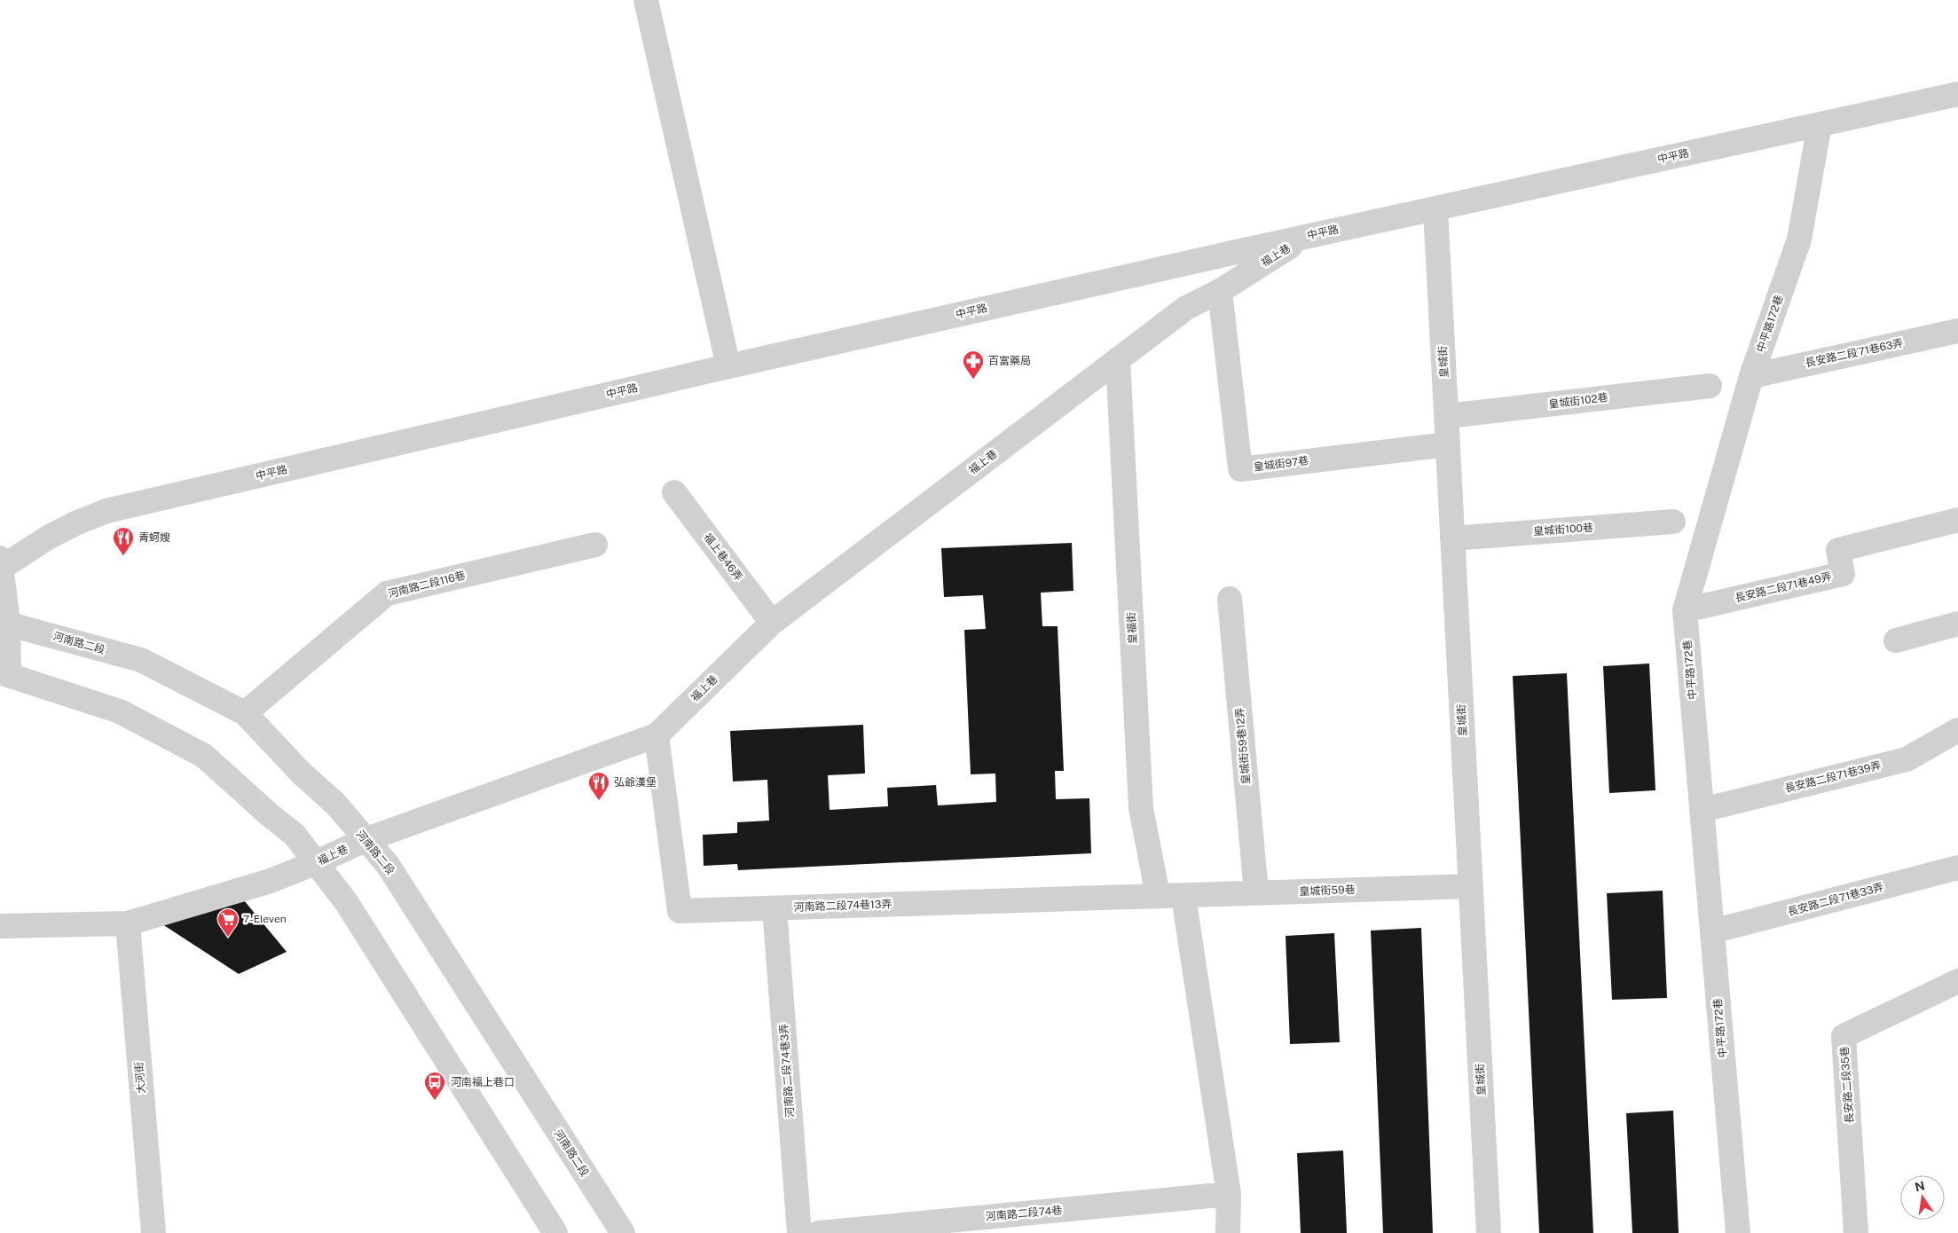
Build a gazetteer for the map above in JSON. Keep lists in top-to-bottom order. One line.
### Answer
{"streets":{"street":["中平路","福上巷","中平路172巷","長安路二段˙71巷63弄","皇城街","皇城街102巷","皇城街97巷","皇城街100巷","福上巷46弄","河南路二段116巷","長安路二段71巷49弄","皇福街","河南路二段","皇城街59巷12弄","長安路二段71巷39弄","皇城街59巷","長安路二段71巷33弄","河南路二段74巷13弄","河南路二段74巷3弄","大河街","長安路二段35巷","河南路二段74巷"]},"crossings":[["中平路","福上巷"],["中平路","中平路172巷"],["中平路","皇城街"],["福上巷","皇城街97巷"],["福上巷","福上巷46弄"],["福上巷","皇福街"],["福上巷","河南路二段"],["福上巷","河南路二段74巷13弄"],["福上巷","大河街"],["中平路172巷","長安路二段˙71巷63弄"],["中平路172巷","長安路二段71巷49弄"],["中平路172巷","長安路二段71巷39弄"],["中平路172巷","長安路二段71巷33弄"],["皇城街","皇城街102巷"],["皇城街","皇城街97巷"],["皇城街","皇城街100巷"],["皇城街","皇城街59巷"],["河南路二段116巷","河南路二段"],["皇福街","河南路二段74巷13弄"],["皇城街59巷12弄","皇城街59巷"],["皇城街59巷","河南路二段74巷13弄"],["河南路二段74巷13弄","河南路二段74巷3弄"]],"places":{"pharmacy":["百富藥局"],"restaurant":["青蚵嫂","弘爺漢堡"],"supermarket":["7-Eleven"],"bus stop":["河南福上巷口"]},"north":"top"}
